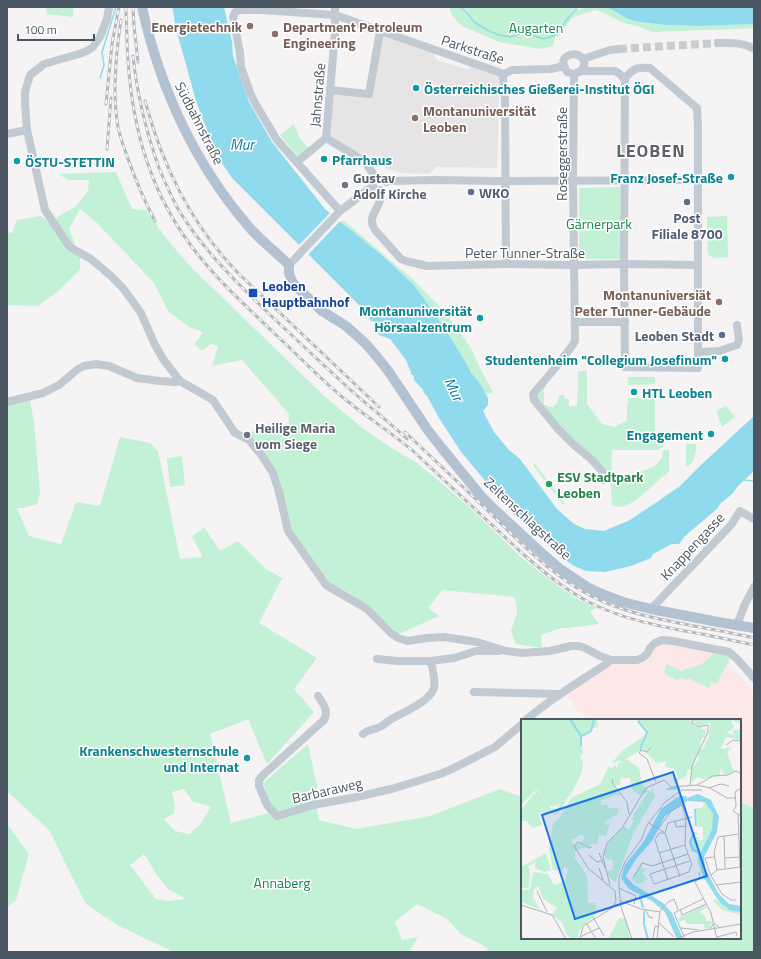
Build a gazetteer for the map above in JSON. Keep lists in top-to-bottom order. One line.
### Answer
{"streets":{"main road":["Südbahnstraße","Zeltenschlagstraße"],"street":["Parkstraße","Jahnstraße","Roseggerstraße","Peter Tunner-Straße","Knappengasse","Barbaraweg"]},"crossings":[["Parkstraße","Jahnstraße"],["Parkstraße","Roseggerstraße"],["Jahnstraße","Peter Tunner-Straße"],["Südbahnstraße","Zeltenschlagstraße"],["Roseggerstraße","Peter Tunner-Straße"],["Zeltenschlagstraße","Knappengasse"]],"districts":["LEOBEN"],"water":["Mur"],"parks":["Augarten","Gärnerpark","Annaberg"],"places":{"other":["Energietechnik","Department Petroleum Engineering","Österreichisches Gießerei-Institut ÖGI","Montanuniversität Leoben","Pfarrhaus","ÖSTU-STETTIN","Franz Josef-Straße","Gustav Adolf Kirche","WKO","Post Filiale 8700","Montanuniversiät Peter Tunner-Gebäude","Montanuniversität Hörsaalzentrum","Leoben Stadt","Studentenheim \"Collegium Josefinum\"","HTL Leoben","Engagement","Heilige Maria vom Siege","ESV Stadtpark Leoben","Krankenschwesternschule und Internat"],"transit":["Leoben Hauptbahnhof"]},"scale_bar":"100 m"}
